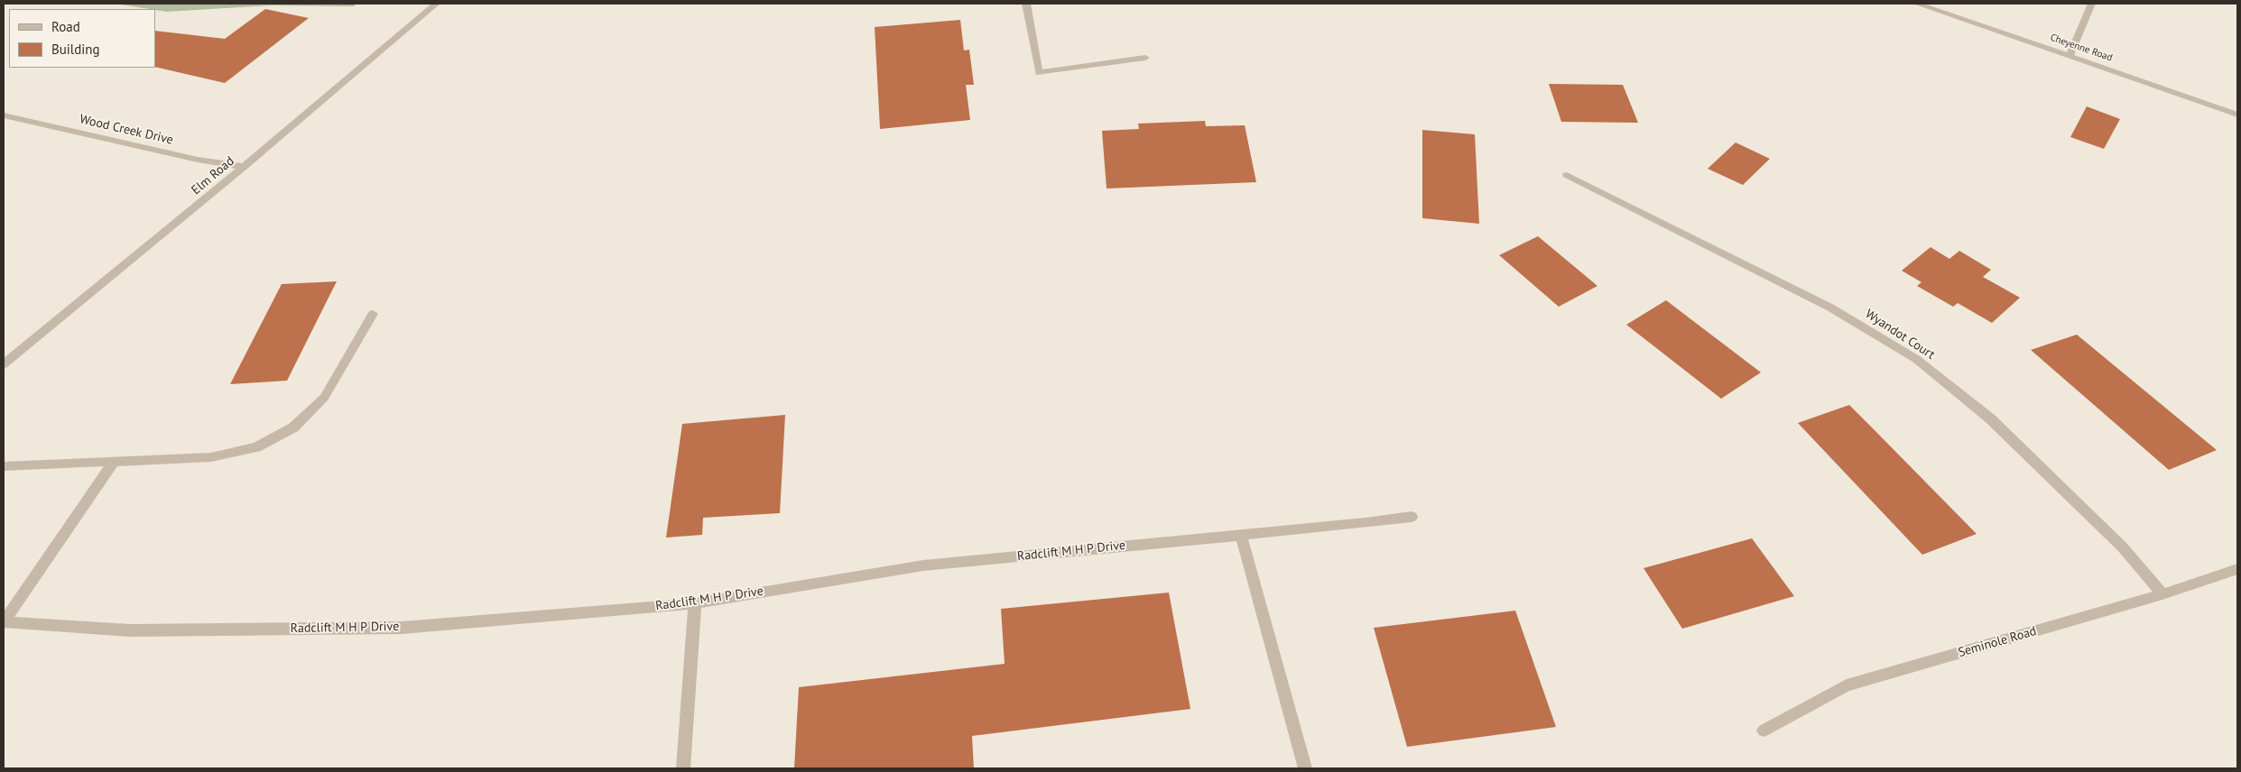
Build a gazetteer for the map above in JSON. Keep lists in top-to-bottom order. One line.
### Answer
{"streets":{"street":["Cheyenne Road","Wood Creek Drive","Elm Road","Wyandot Court","Radclift M H P Drive","Seminole Road"]},"crossings":[["Wood Creek Drive","Elm Road"],["Wyandot Court","Seminole Road"]],"legend":["Road","Building"]}
